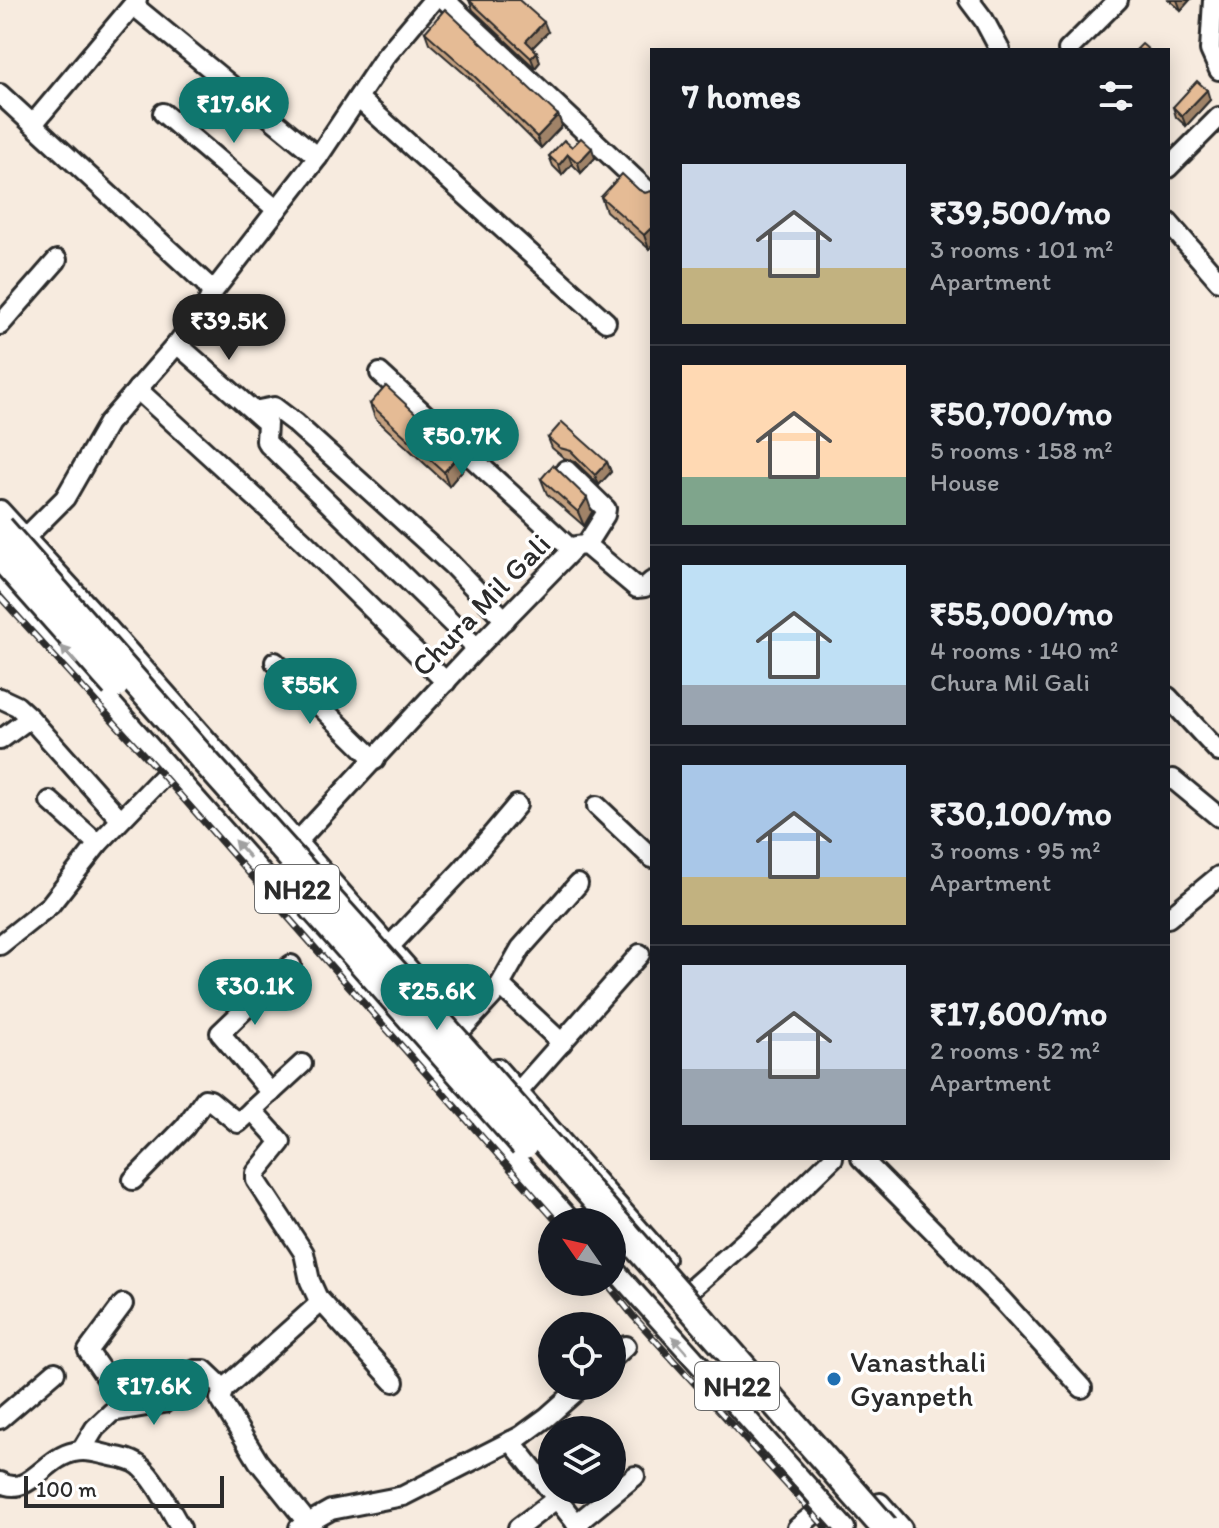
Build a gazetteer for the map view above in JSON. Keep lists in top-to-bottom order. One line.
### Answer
{"streets":{"highway":["NH22"],"street":["Chura Mil Gali"]},"places":["Vanasthali Gyanpeth"],"scale_bar":"100 m","north":"top left","page":{"heading":"7 homes","price":["₹17.6K","₹39.5K","₹50.7K","₹55K","₹30.1K","₹25.6K","₹17.6K"],"list":[{"name":"₹39,500/mo","note":"3 rooms · 101 m² · Apartment"},{"name":"₹50,700/mo","note":"5 rooms · 158 m² · House"},{"name":"₹55,000/mo","note":"4 rooms · 140 m² · Chura Mil Gali"},{"name":"₹30,100/mo","note":"3 rooms · 95 m² · Apartment"},{"name":"₹17,600/mo","note":"2 rooms · 52 m² · Apartment"}],"scale":"100 m"}}
